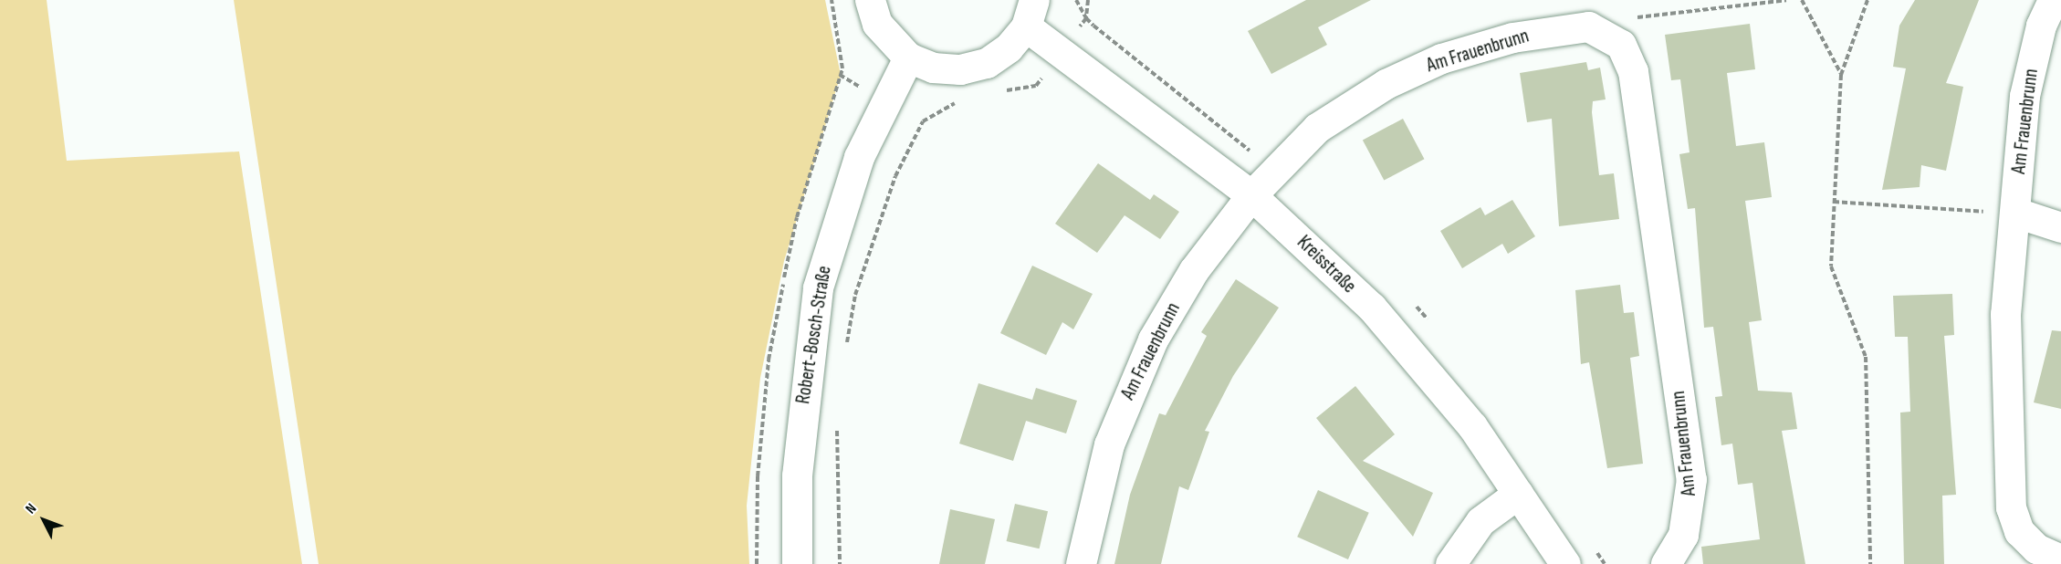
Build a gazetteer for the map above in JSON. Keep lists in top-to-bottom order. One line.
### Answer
{"streets":{"street":["Am Frauenbrunn","Kreisstraße","Robert-Bosch-Straße"]},"crossings":[["Am Frauenbrunn","Kreisstraße"]],"north":"top left"}
